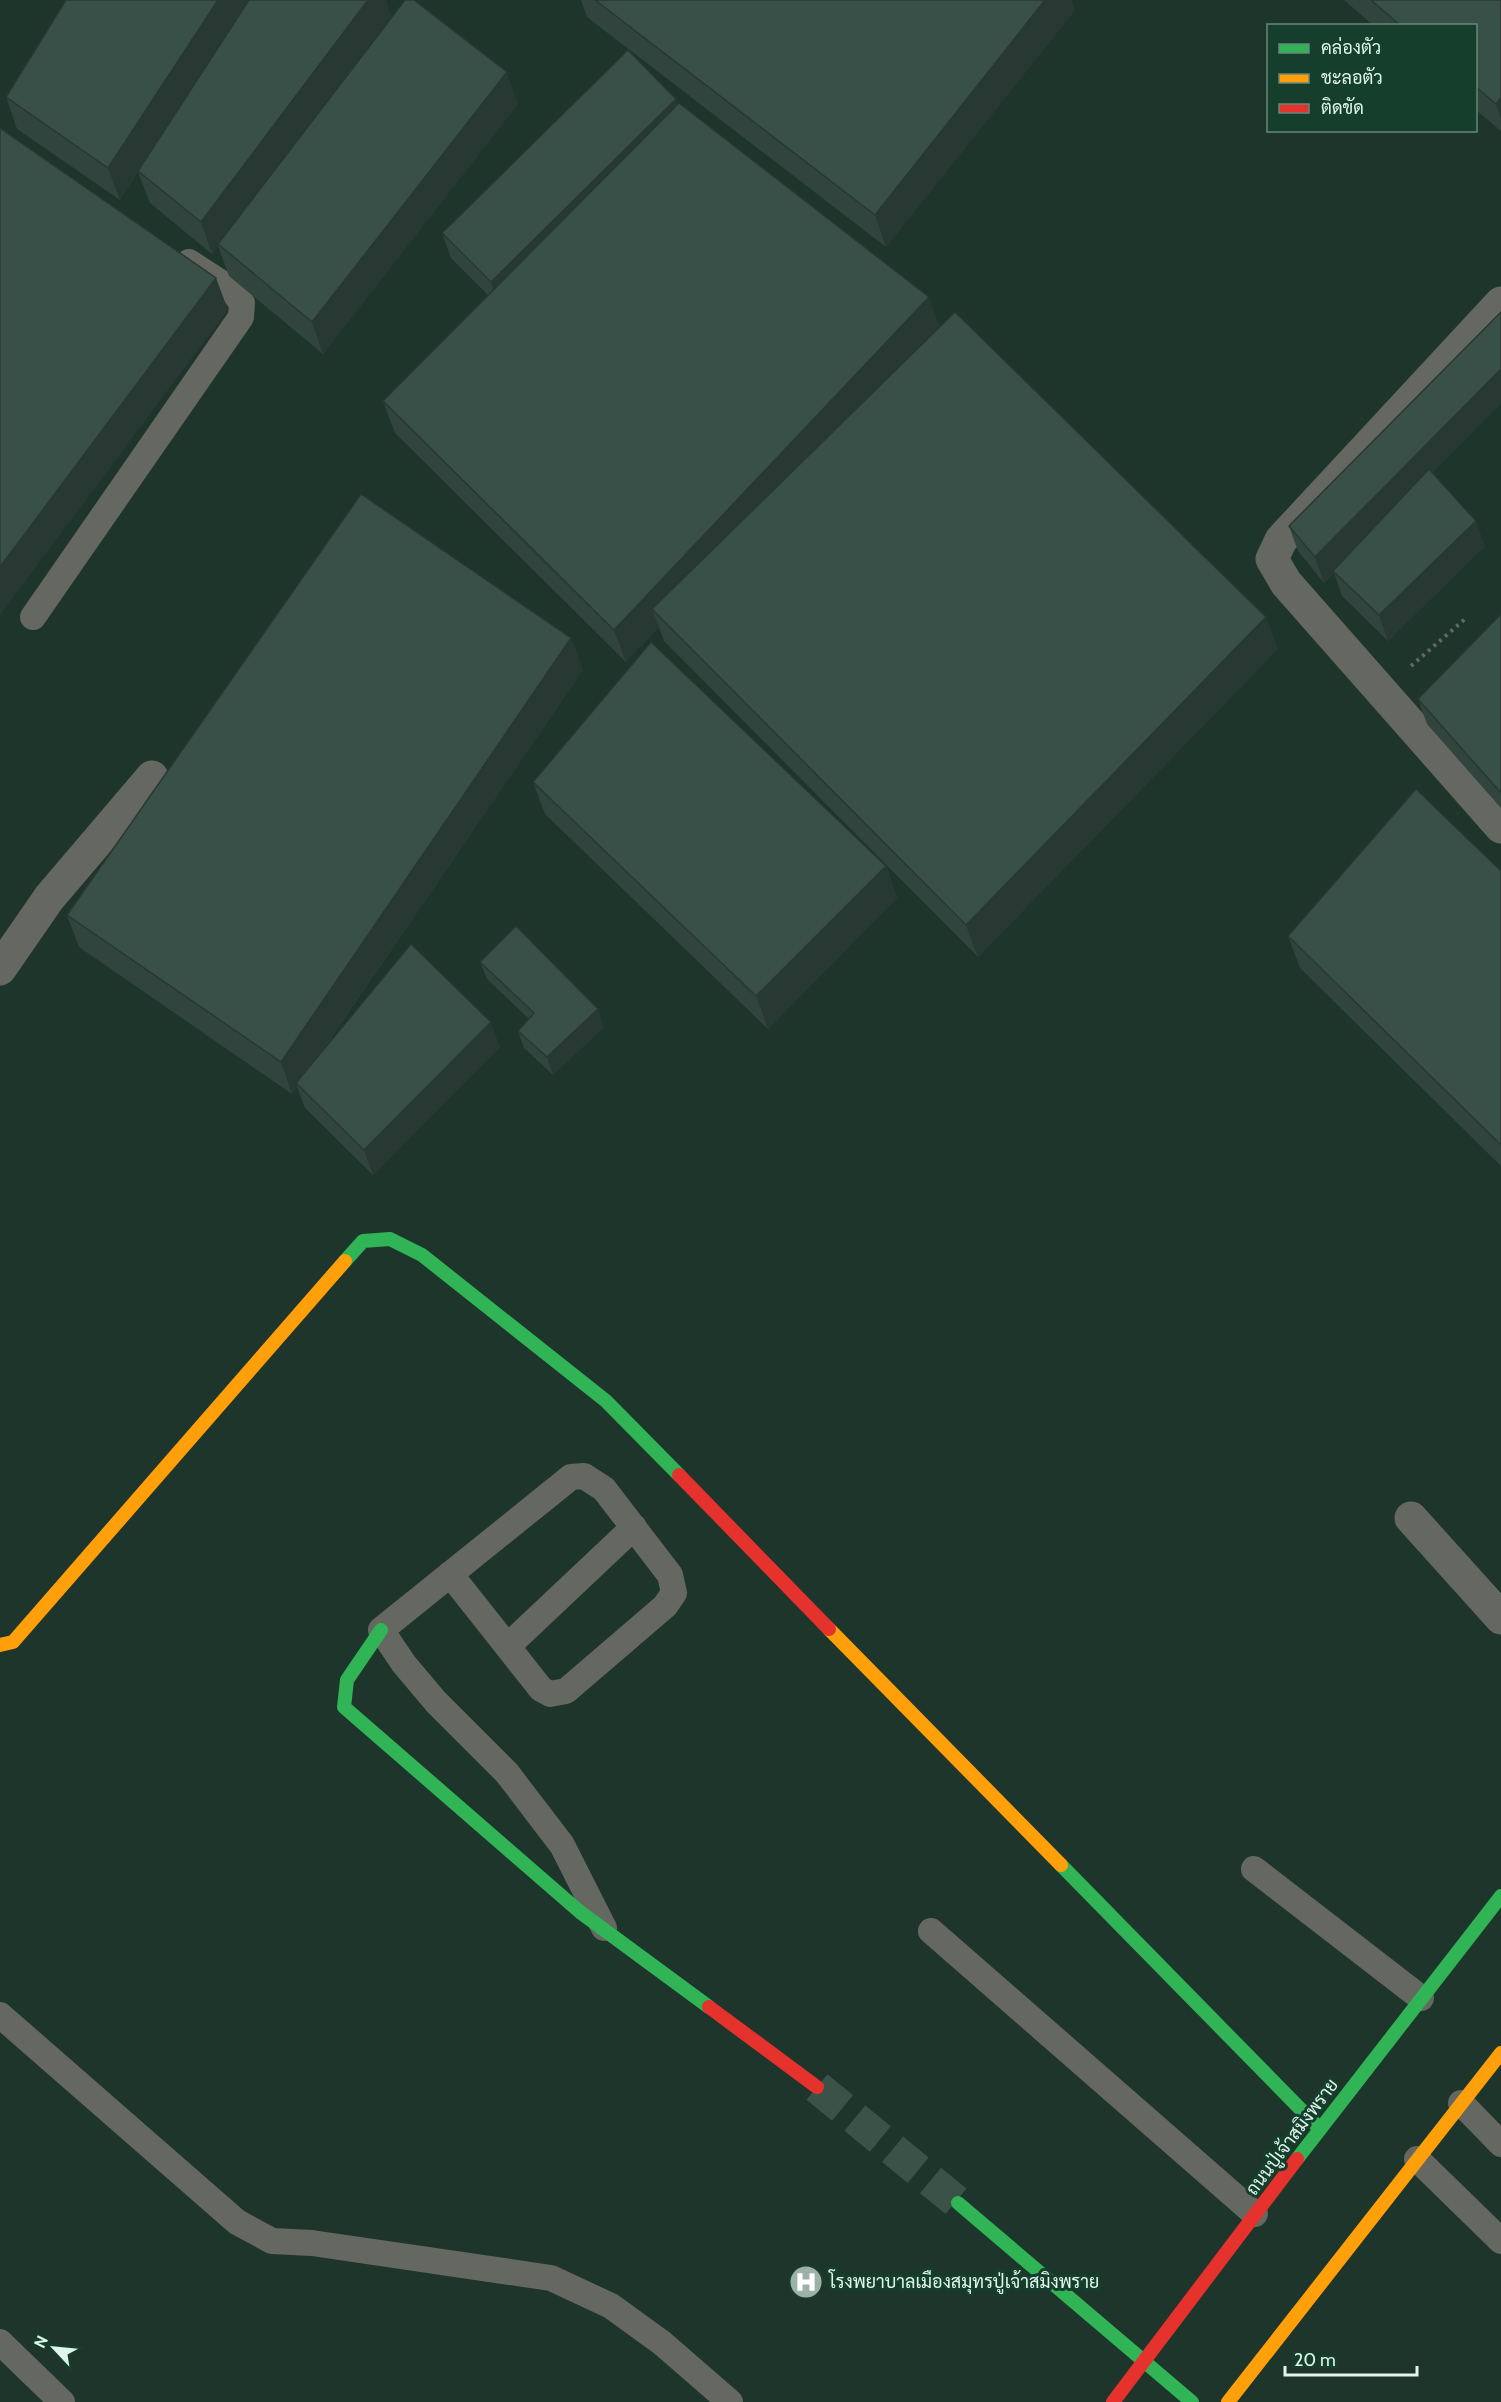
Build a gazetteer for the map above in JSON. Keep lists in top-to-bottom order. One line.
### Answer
{"streets":{"street":["ถนนปู่เจ้าสมิงพราย"]},"places":{"hospital":["โรงพยาบาลเมืองสมุทรปู่เจ้าสมิงพราย"]},"legend":["คล่องตัว","ชะลอตัว","ติดขัด"],"scale_bar":"20 m","north":"top left"}
